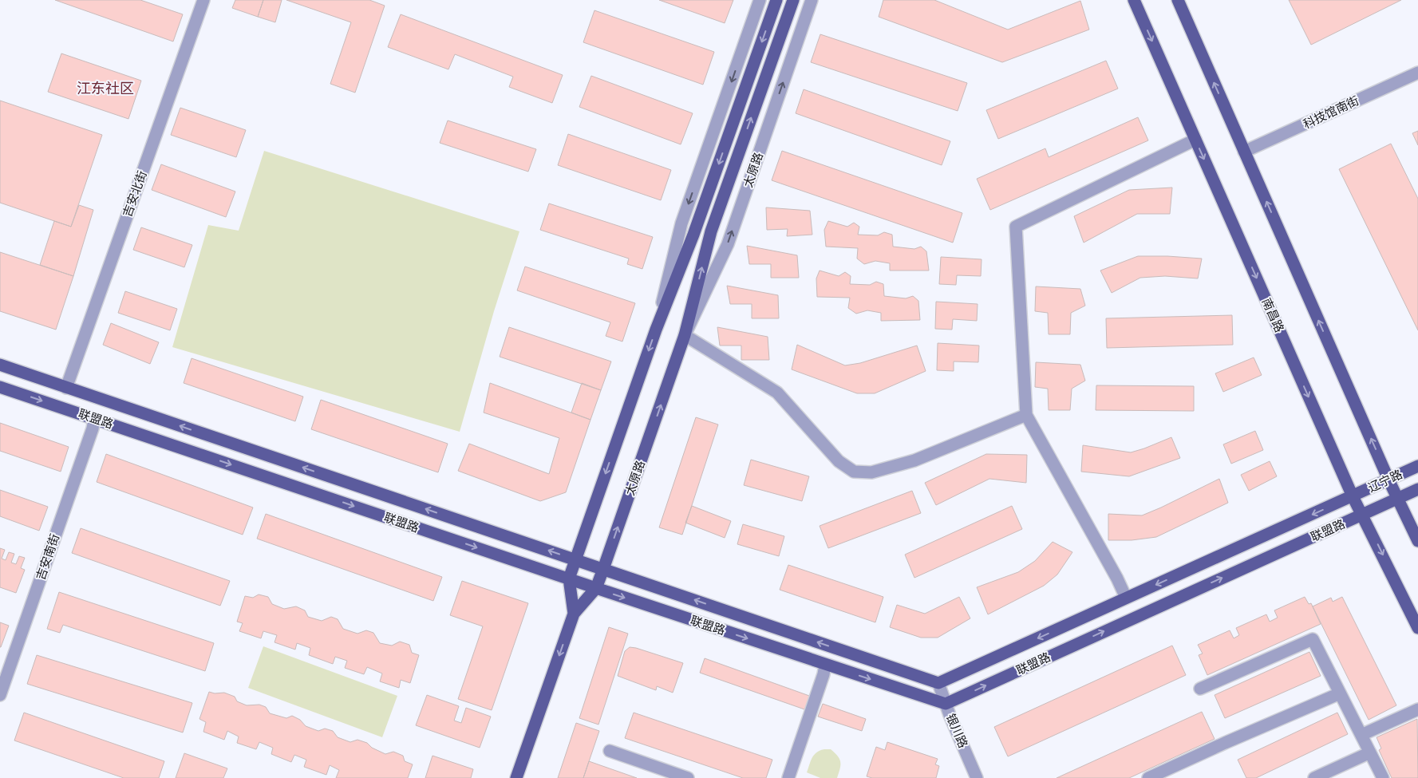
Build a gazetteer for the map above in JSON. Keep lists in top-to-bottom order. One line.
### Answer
{"streets":{"main road":["太原路","南昌路","联盟路","辽宁路"],"street":["科技馆南街","吉安北街","吉安南街","银川路"]},"crossings":[["太原路","联盟路"],["吉安北街","联盟路"],["南昌路","联盟路"],["南昌路","辽宁路"],["联盟路","辽宁路"],["联盟路","吉安南街"],["联盟路","银川路"]],"districts":["江东社区"]}
